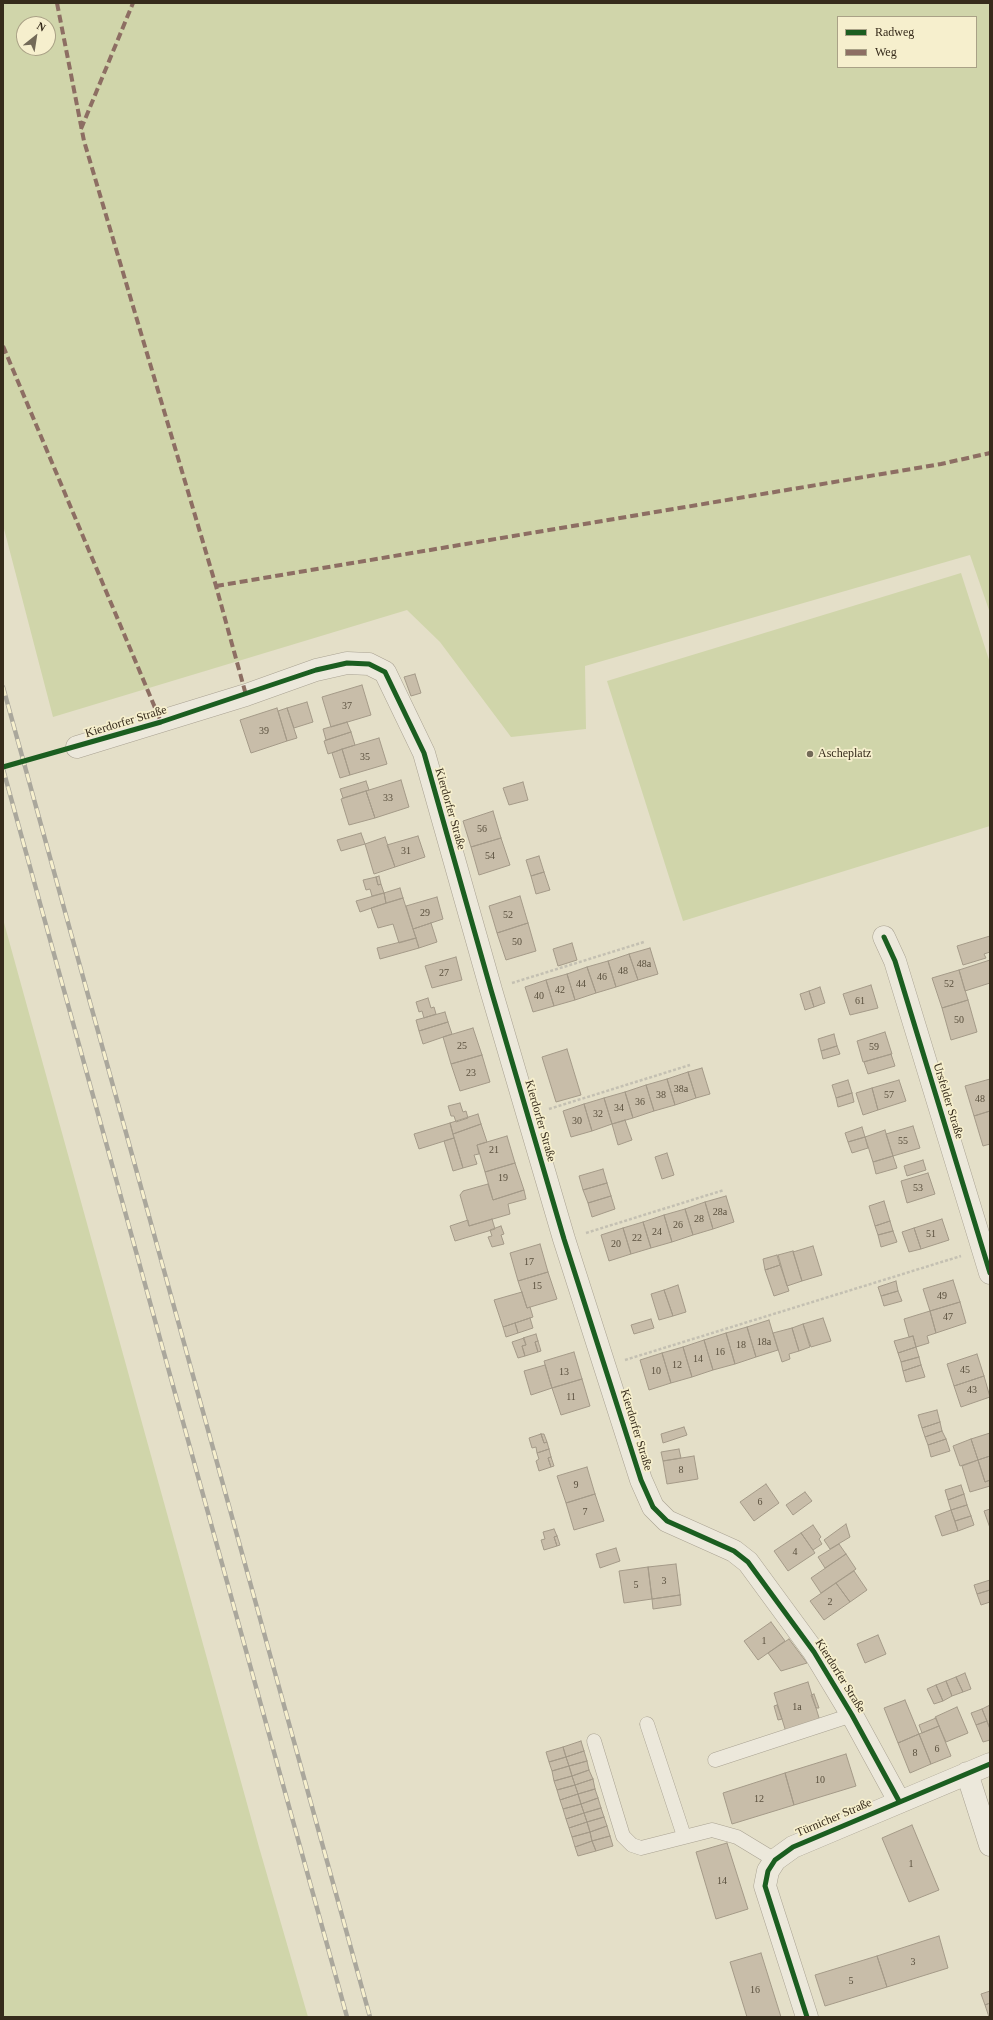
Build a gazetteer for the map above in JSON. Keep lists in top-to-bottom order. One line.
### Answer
{"streets":{"street":["Kierdorfer Straße","Ursfelder Straße","Türnicher Straße"]},"crossings":[["Kierdorfer Straße","Türnicher Straße"]],"places":["Ascheplatz"],"house_numbers":["37","39","35","33","56","31","54","29","52","50","48a","48","27","46","44","52","42","40","61","50","25","59","23","38a","38","57","48","36","34","32","30","55","21","19","53","28a","28","26","24","51","22","20","17","15","49","47","18a","18","16","14","12","45","10","13","43","11","8","9","6","7","4","3","5","2","1","1a","6","8","10","12","1","14","3","5","16"],"legend":["Radweg","Weg"],"north":"top right"}
